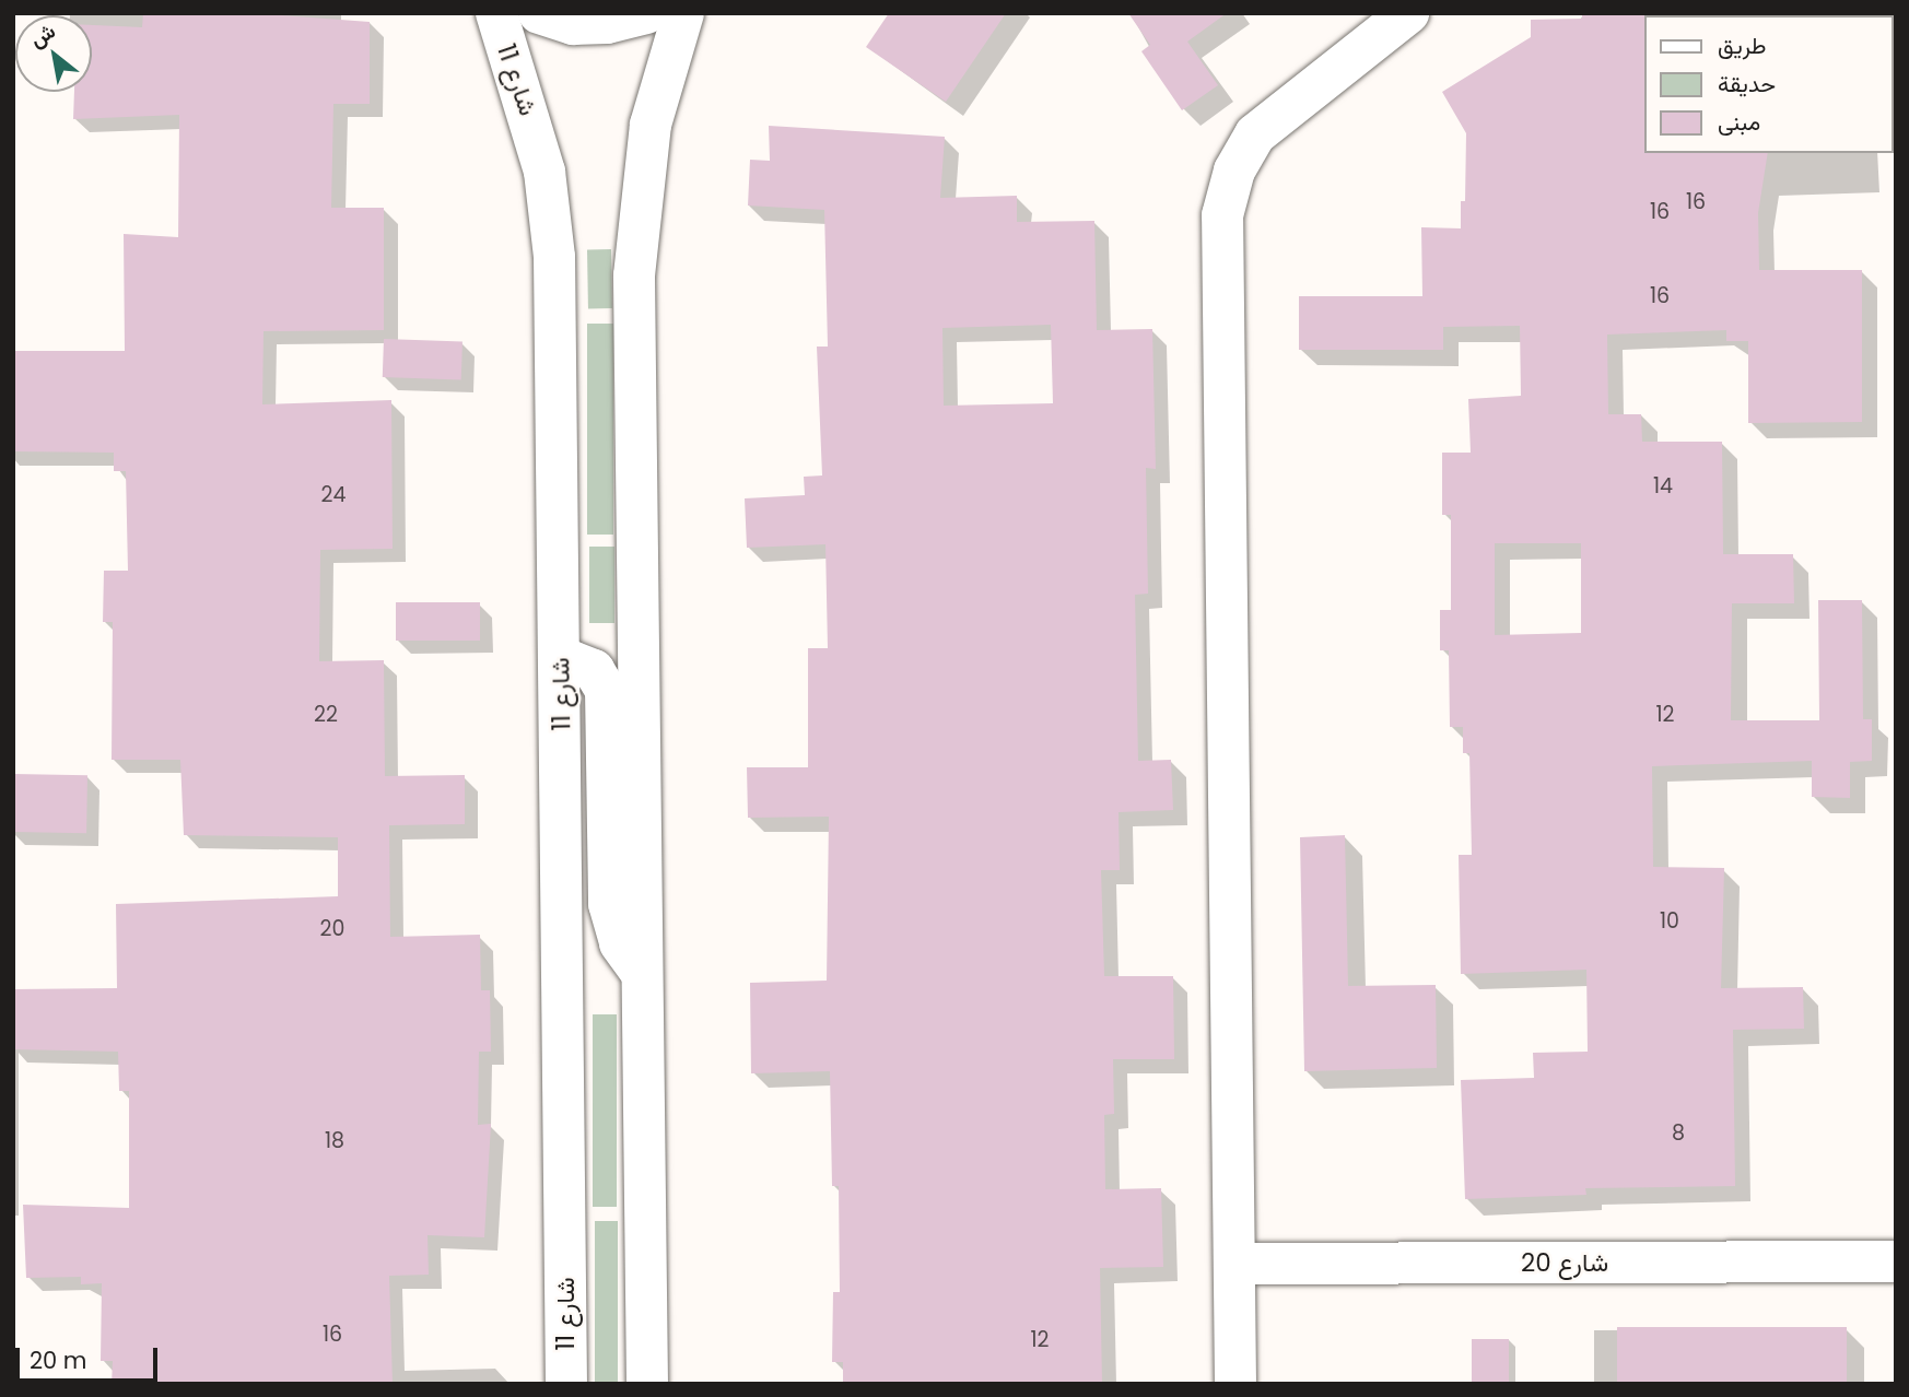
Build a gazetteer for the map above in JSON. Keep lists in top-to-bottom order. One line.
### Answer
{"streets":{"street":["شارع 11","شارع 20"]},"house_numbers":["16","16","16","14","24","22","12","10","20","8","18","16","12"],"legend":["طريق","حديقة","مبنى"],"scale_bar":"20 m","north":"top left"}
